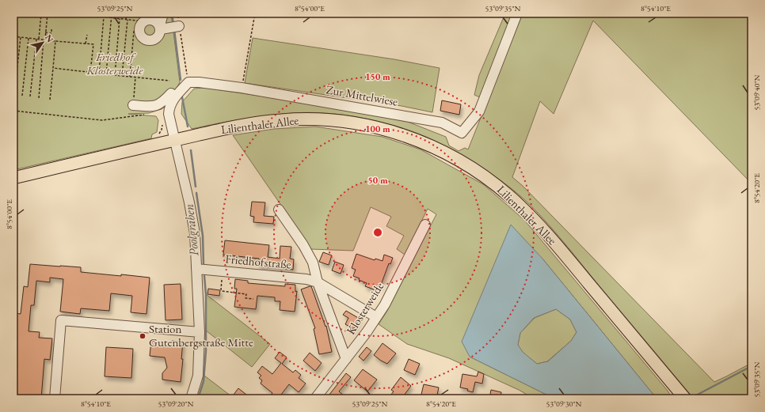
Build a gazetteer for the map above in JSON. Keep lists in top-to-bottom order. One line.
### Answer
{"streets":{"main road":["Lilienthaler Allee"],"street":["Zur Mittelwiese","Friedhofstraße","Klosterweide"]},"crossings":[["Friedhofstraße","Klosterweide"]],"water":["Poolgraben"],"parks":["Friedhof Klosterweide"],"places":["Station Gutenbergstraße Mitte"],"north":"top right","coordinates":["53°09'25\"N","8°54'00\"E","53°09'35\"N","8°54'10\"E","53°09'40\"N","8°54'20\"E","53°09'20\"N","53°09'30\"N"],"rings":["150 m","100 m","50 m"]}
